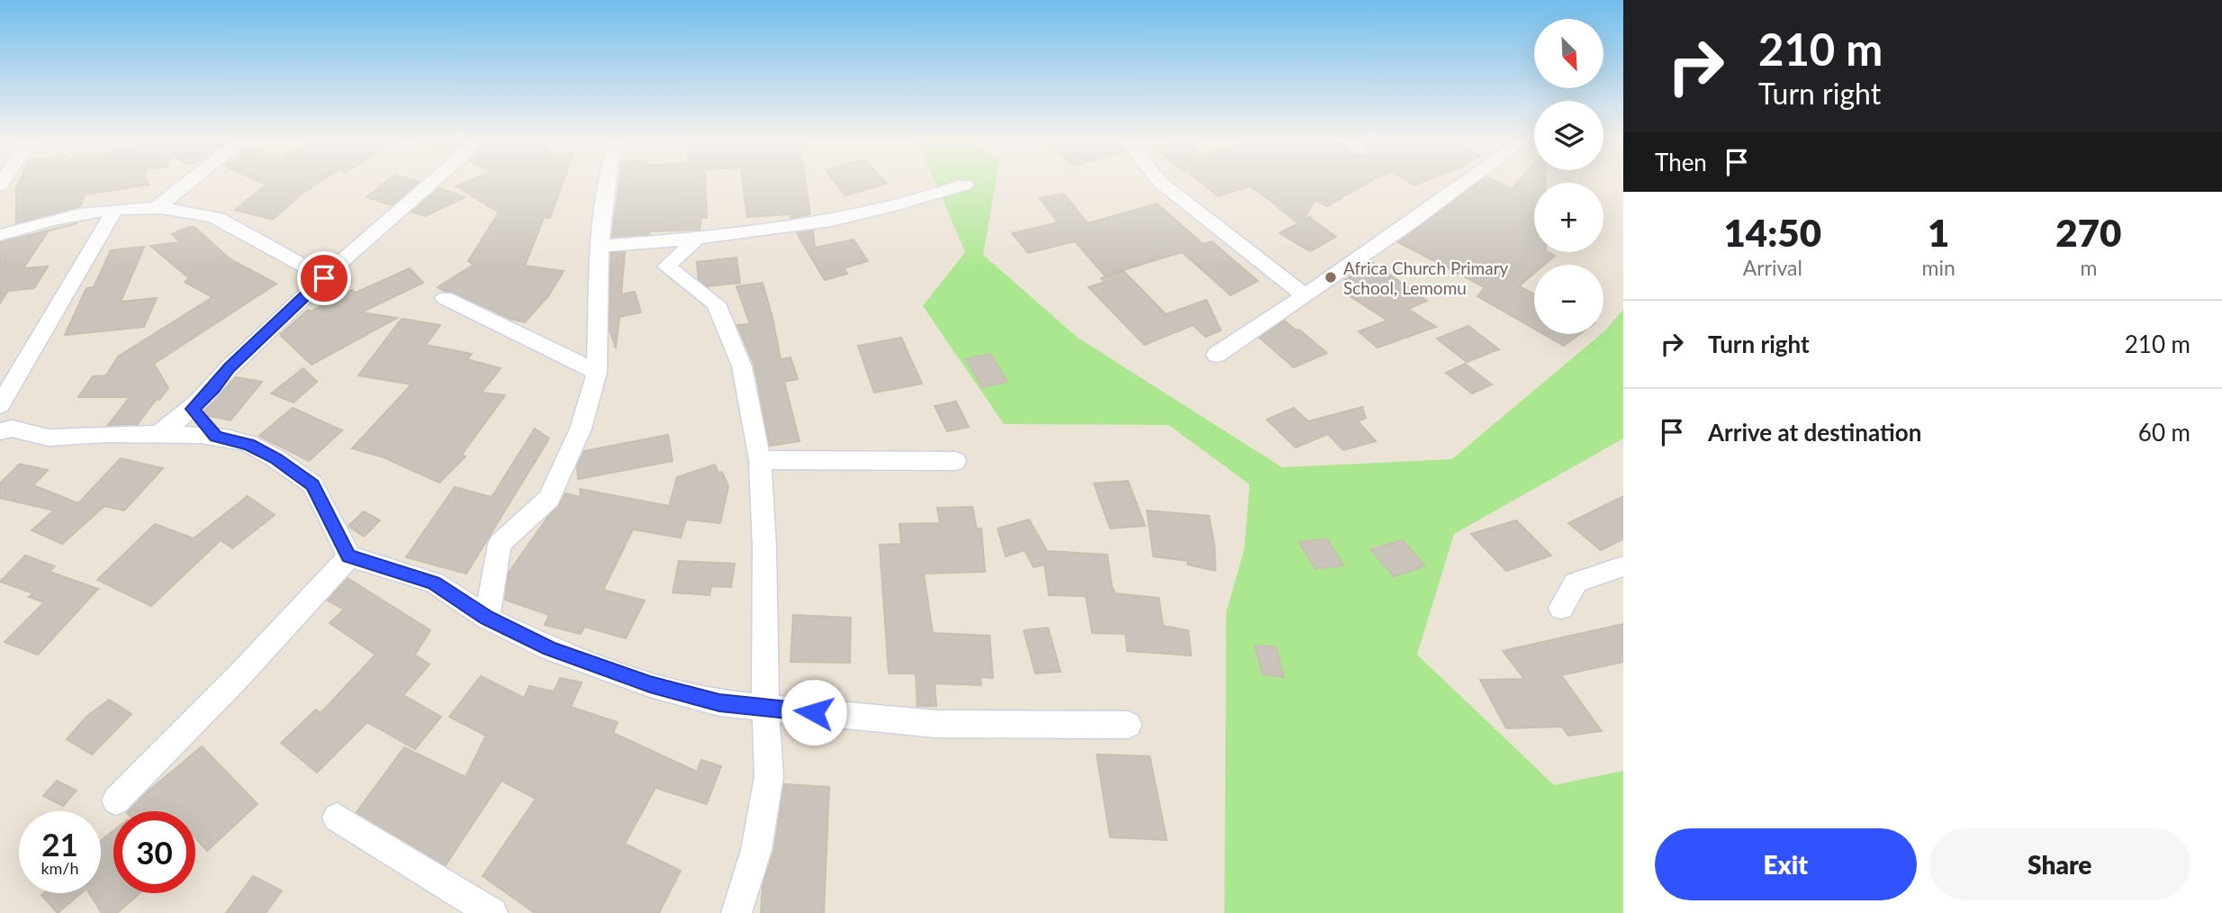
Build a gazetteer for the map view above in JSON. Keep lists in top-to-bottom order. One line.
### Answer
{"places":["Africa Church Primary School, Lemomu"],"north":"bottom right","page":{"turn":["210 m","Turn right"],"map_buttons":["+","−"],"then":"Then","eta":["14:50","Arrival","1","min","270","m"],"list":[{"name":"Turn right","value":"210 m"},{"name":"Arrive at destination","value":"60 m"}],"speed":"21 km/h","limit":"30","buttons":["Exit","Share"]}}
